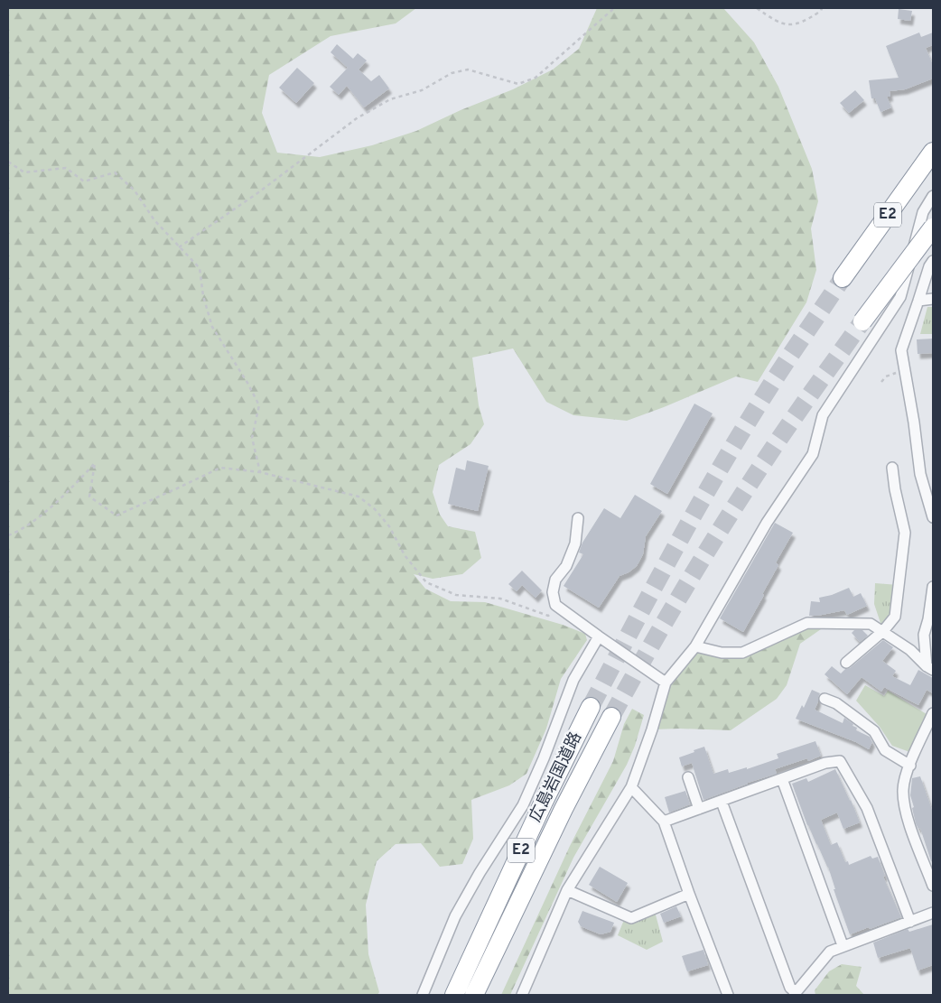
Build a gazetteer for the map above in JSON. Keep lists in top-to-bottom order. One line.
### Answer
{"streets":{"highway":["E2","広島岩国道路"]}}
